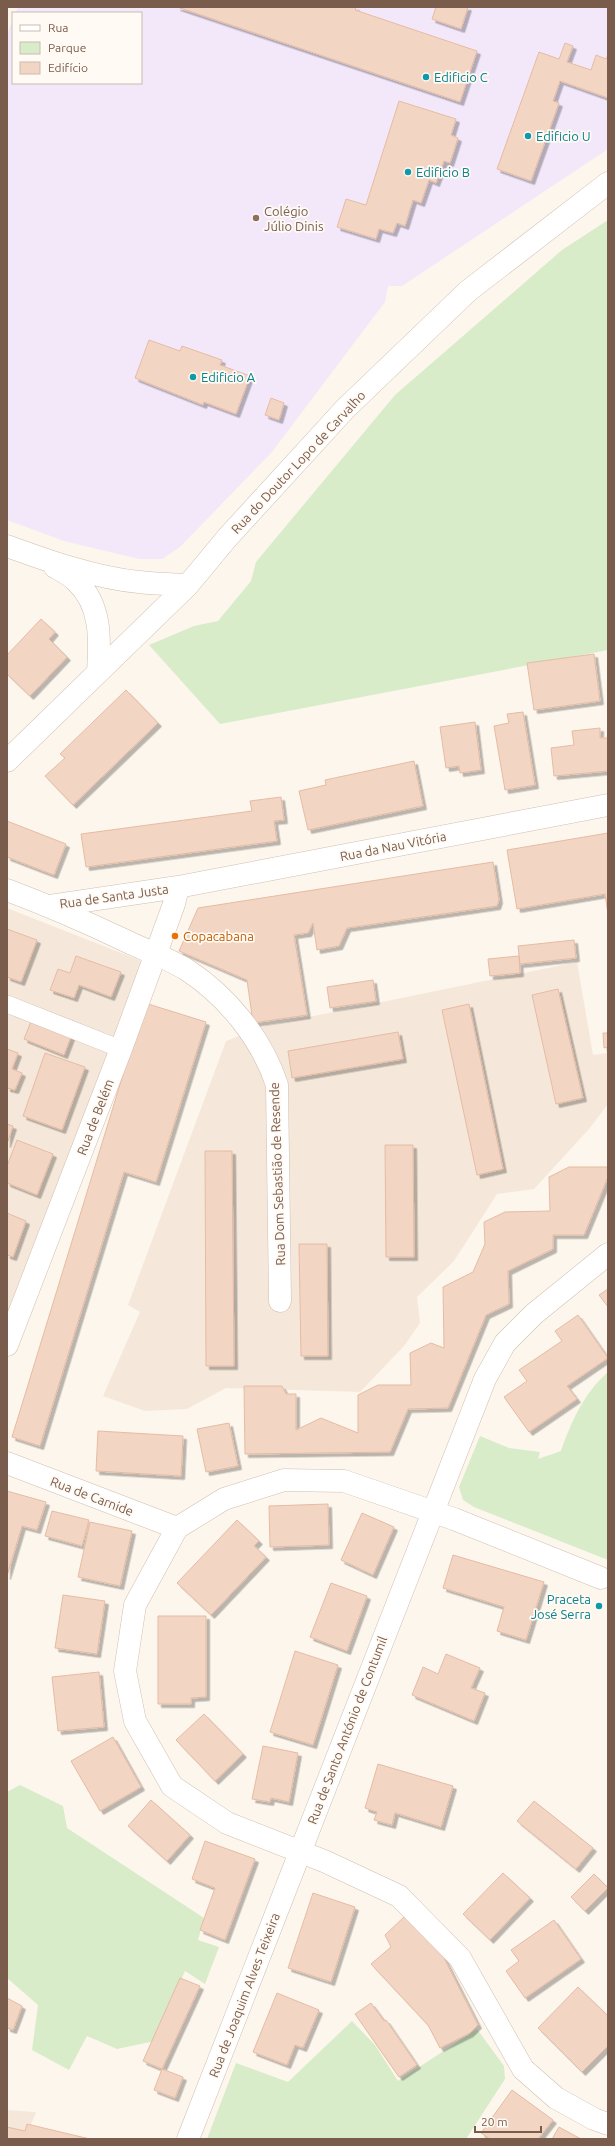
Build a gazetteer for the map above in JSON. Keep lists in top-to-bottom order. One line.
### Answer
{"streets":{"street":["Rua do Doutor Lopo de Carvalho","Rua da Nau Vitória","Rua de Santa Justa","Rua de Belém","Rua Dom Sebastião de Resende","Rua de Carnide","Rua de Santo António de Contumil","Rua de Joaquim Alves Teixeira"]},"crossings":[["Rua da Nau Vitória","Rua de Santa Justa"],["Rua da Nau Vitória","Rua de Belém"],["Rua de Santa Justa","Rua de Belém"],["Rua de Santa Justa","Rua Dom Sebastião de Resende"],["Rua de Belém","Rua Dom Sebastião de Resende"],["Rua de Santo António de Contumil","Rua de Joaquim Alves Teixeira"]],"places":["Edificio C","Edificio U","Edificio B","Colégio Júlio Dinis","Edificio A","Copacabana","Praceta José Serra"],"legend":["Rua","Parque","Edifício"],"scale_bar":"20 m"}
